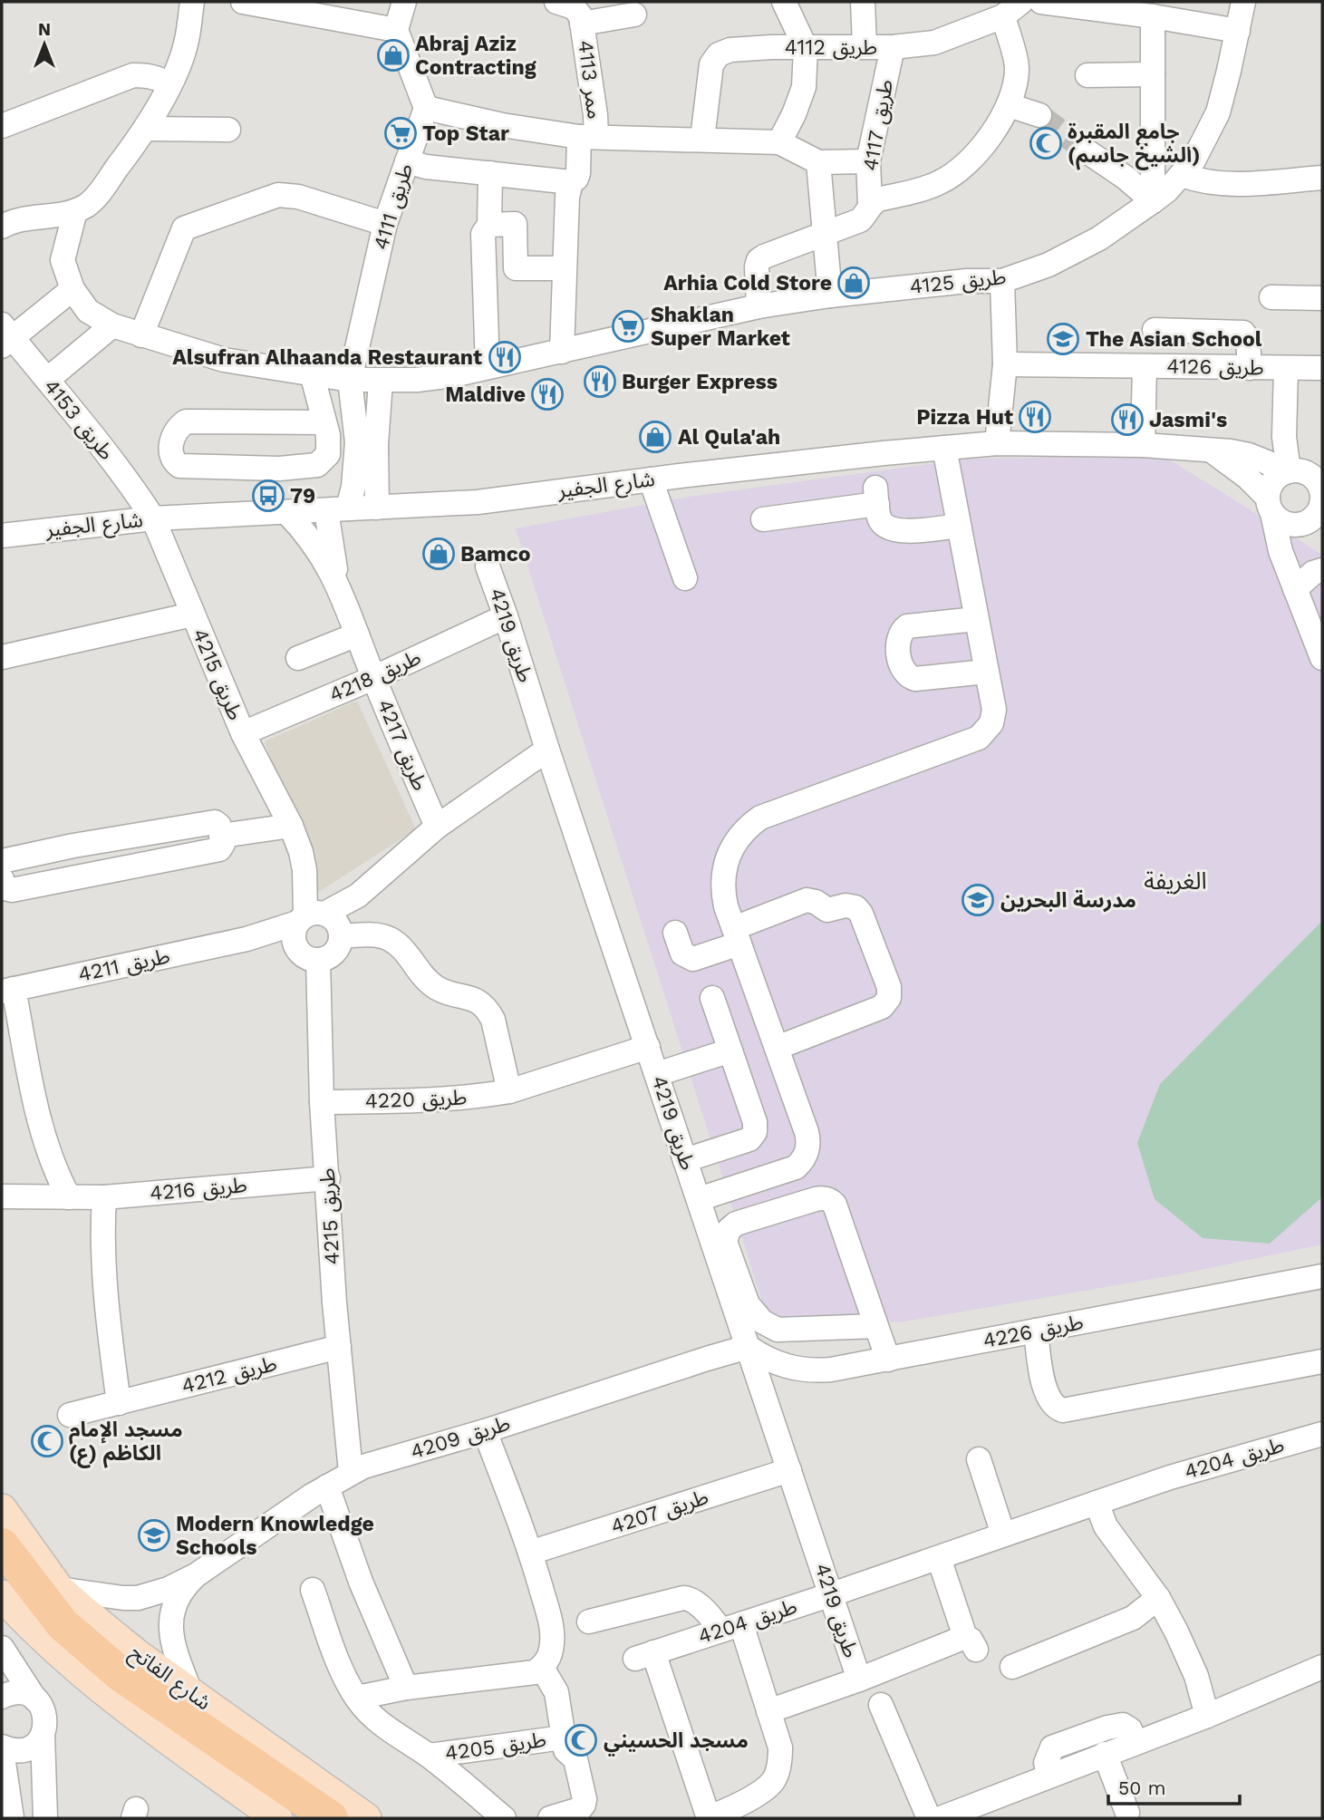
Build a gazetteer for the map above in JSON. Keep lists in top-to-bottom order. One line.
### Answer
{"streets":{"main road":["شارع الفاتح"],"street":["طريق 4112","ممر 4113","طريق 4117","طريق 4111","طريق 4125","طريق 4126","طريق 4153","شارع الجفير","طريق 4219","طريق 4215","طريق 4218","طريق 4217","طريق 4211","طريق 4220","طريق 4216","طريق 4226","طريق 4212","طريق 4209","طريق 4204","طريق 4207","طريق 4205"]},"crossings":[["طريق 4112","طريق 4117"],["طريق 4111","طريق 4125"],["طريق 4111","شارع الجفير"],["طريق 4111","طريق 4217"],["طريق 4126","شارع الجفير"],["طريق 4153","شارع الجفير"],["طريق 4153","طريق 4215"],["شارع الجفير","طريق 4215"],["شارع الجفير","طريق 4217"],["طريق 4219","طريق 4218"],["طريق 4219","طريق 4220"],["طريق 4219","طريق 4226"],["طريق 4219","طريق 4209"],["طريق 4219","طريق 4204"],["طريق 4219","طريق 4207"],["طريق 4215","طريق 4218"],["طريق 4215","طريق 4211"],["طريق 4215","طريق 4220"],["طريق 4215","طريق 4216"],["طريق 4215","طريق 4212"],["طريق 4215","طريق 4209"],["طريق 4218","طريق 4217"],["طريق 4226","طريق 4209"],["طريق 4209","شارع الفاتح"]],"districts":["الغريفة"],"places":{"shop":["Abraj Aziz Contracting","Arhia Cold Store","Al Qula'ah","Bamco"],"supermarket":["Top Star","Shaklan Super Market"],"mosque":["جامع المقبرة (الشيخ جاسم)","مسجد الإمام الكاظم (ع)","مسجد الحسيني"],"school or university":["The Asian School","مدرسة البحرين","Modern Knowledge Schools"],"restaurant":["Alsufran Alhaanda Restaurant","Burger Express","Maldive","Pizza Hut","Jasmi's"],"bus stop":["79"]},"scale_bar":"50 m","north":"top"}
